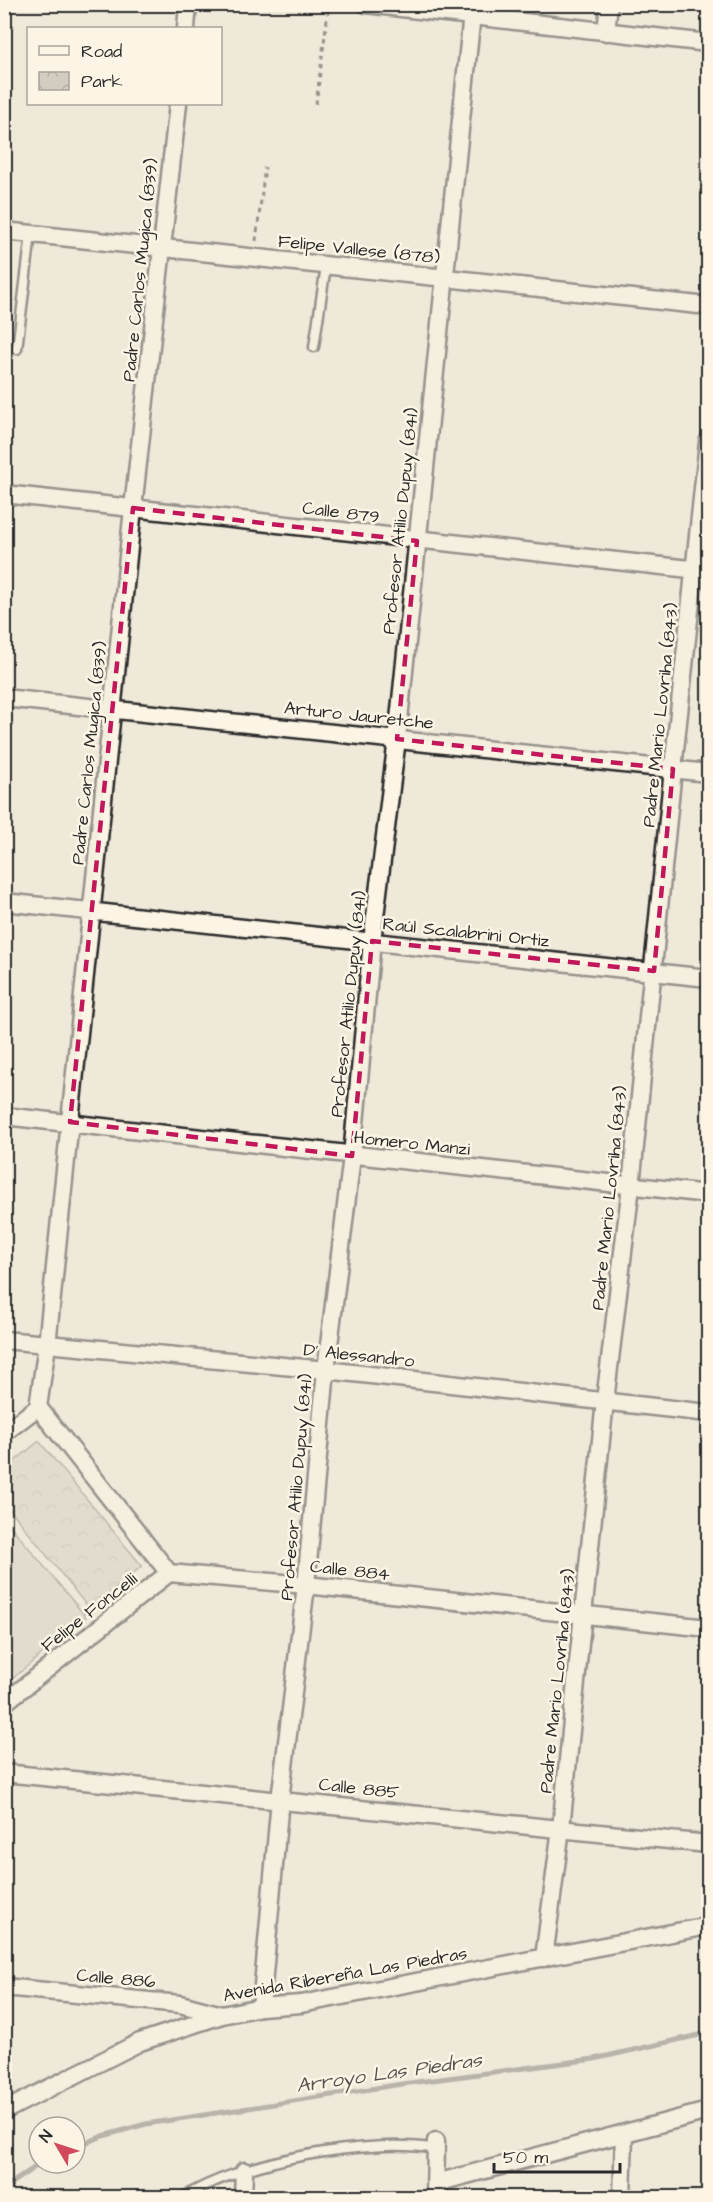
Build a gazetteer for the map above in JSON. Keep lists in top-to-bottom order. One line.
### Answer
{"streets":{"street":["Felipe Vallese (878)","Padre Carlos Mugica (839)","Calle 879","Profesor Atilio Dupuy (841)","Arturo Jauretche","Padre Mario Lovriha (843)","Raúl Scalabrini Ortiz","Homero Manzi","D' Alessandro","Calle 884","Felipe Foncelli","Calle 885","Avenida Ribereña Las Piedras","Calle 886"]},"crossings":[["Felipe Vallese (878)","Padre Carlos Mugica (839)"],["Felipe Vallese (878)","Profesor Atilio Dupuy (841)"],["Padre Carlos Mugica (839)","Calle 879"],["Padre Carlos Mugica (839)","Arturo Jauretche"],["Padre Carlos Mugica (839)","Raúl Scalabrini Ortiz"],["Padre Carlos Mugica (839)","Homero Manzi"],["Padre Carlos Mugica (839)","D' Alessandro"],["Calle 879","Profesor Atilio Dupuy (841)"],["Calle 879","Padre Mario Lovriha (843)"],["Profesor Atilio Dupuy (841)","Arturo Jauretche"],["Profesor Atilio Dupuy (841)","Raúl Scalabrini Ortiz"],["Profesor Atilio Dupuy (841)","Homero Manzi"],["Profesor Atilio Dupuy (841)","D' Alessandro"],["Profesor Atilio Dupuy (841)","Calle 884"],["Profesor Atilio Dupuy (841)","Calle 885"],["Profesor Atilio Dupuy (841)","Avenida Ribereña Las Piedras"],["Arturo Jauretche","Padre Mario Lovriha (843)"],["Padre Mario Lovriha (843)","Raúl Scalabrini Ortiz"],["Padre Mario Lovriha (843)","Homero Manzi"],["Padre Mario Lovriha (843)","D' Alessandro"],["Padre Mario Lovriha (843)","Calle 884"],["Padre Mario Lovriha (843)","Calle 885"],["Padre Mario Lovriha (843)","Avenida Ribereña Las Piedras"],["Calle 884","Felipe Foncelli"],["Avenida Ribereña Las Piedras","Calle 886"]],"water":["Arroyo Las Piedras"],"legend":["Road","Park"],"scale_bar":"50 m","north":"top left"}
